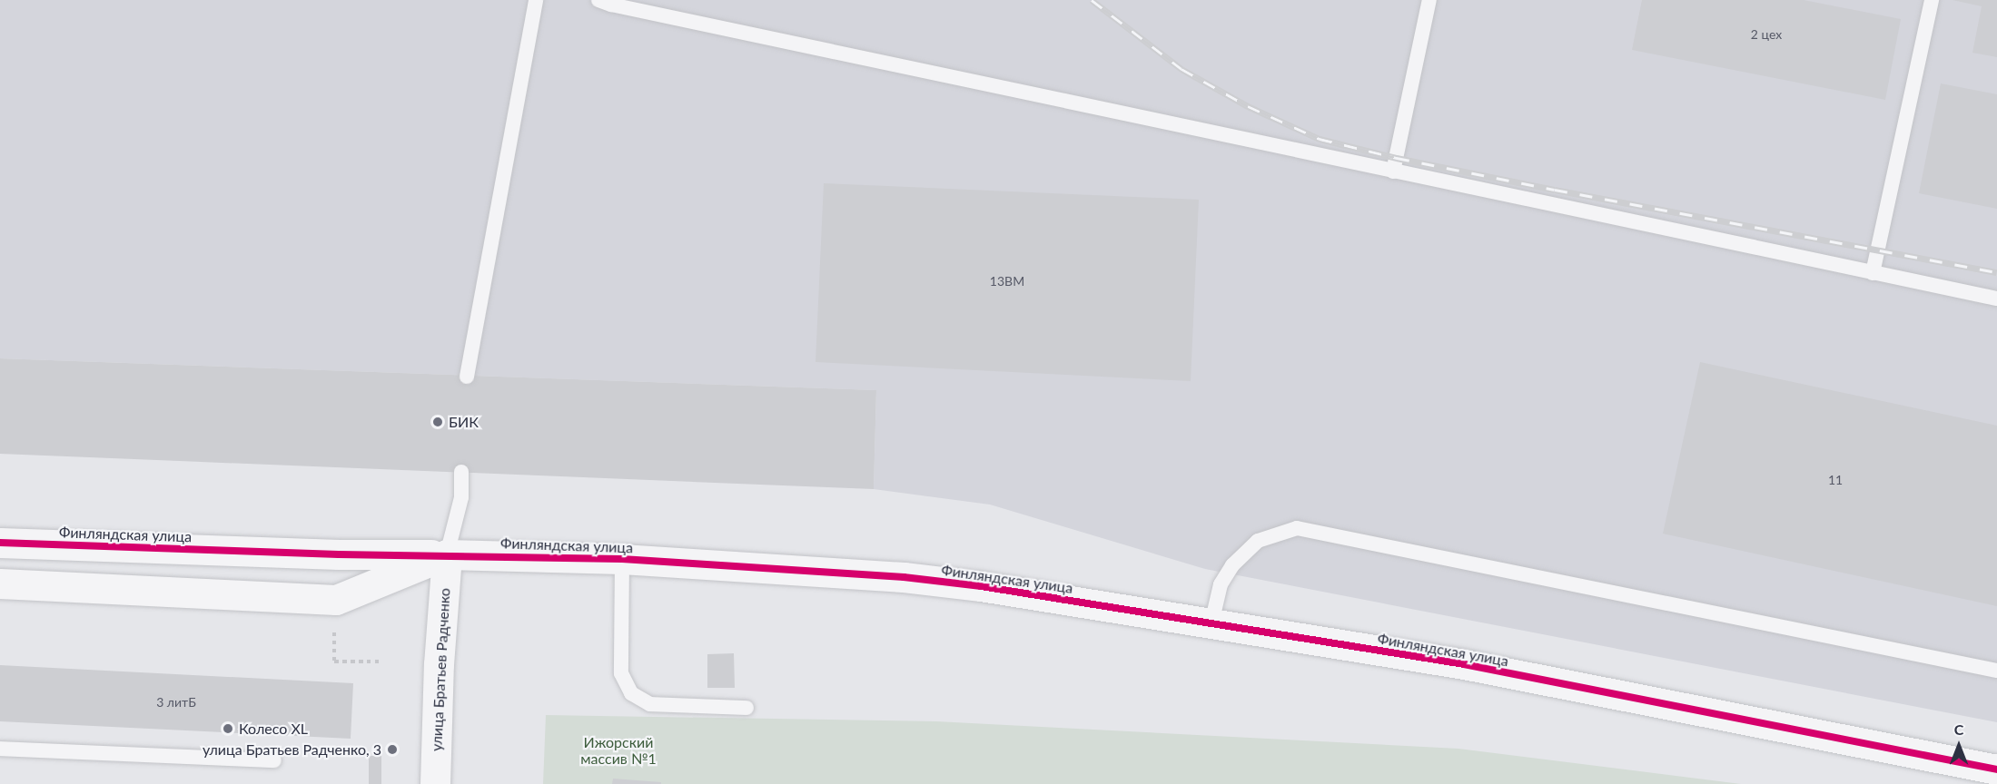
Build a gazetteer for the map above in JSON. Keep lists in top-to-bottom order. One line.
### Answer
{"streets":{"street":["Финляндская улица","улица Братьев Радченко"]},"crossings":[["Финляндская улица","улица Братьев Радченко"]],"parks":["Ижорский массив №1"],"places":["БИК","Колесо XL","улица Братьев Радченко, 3"],"house_numbers":["2 цех","13ВМ","11","3 литБ"],"north":"top"}
